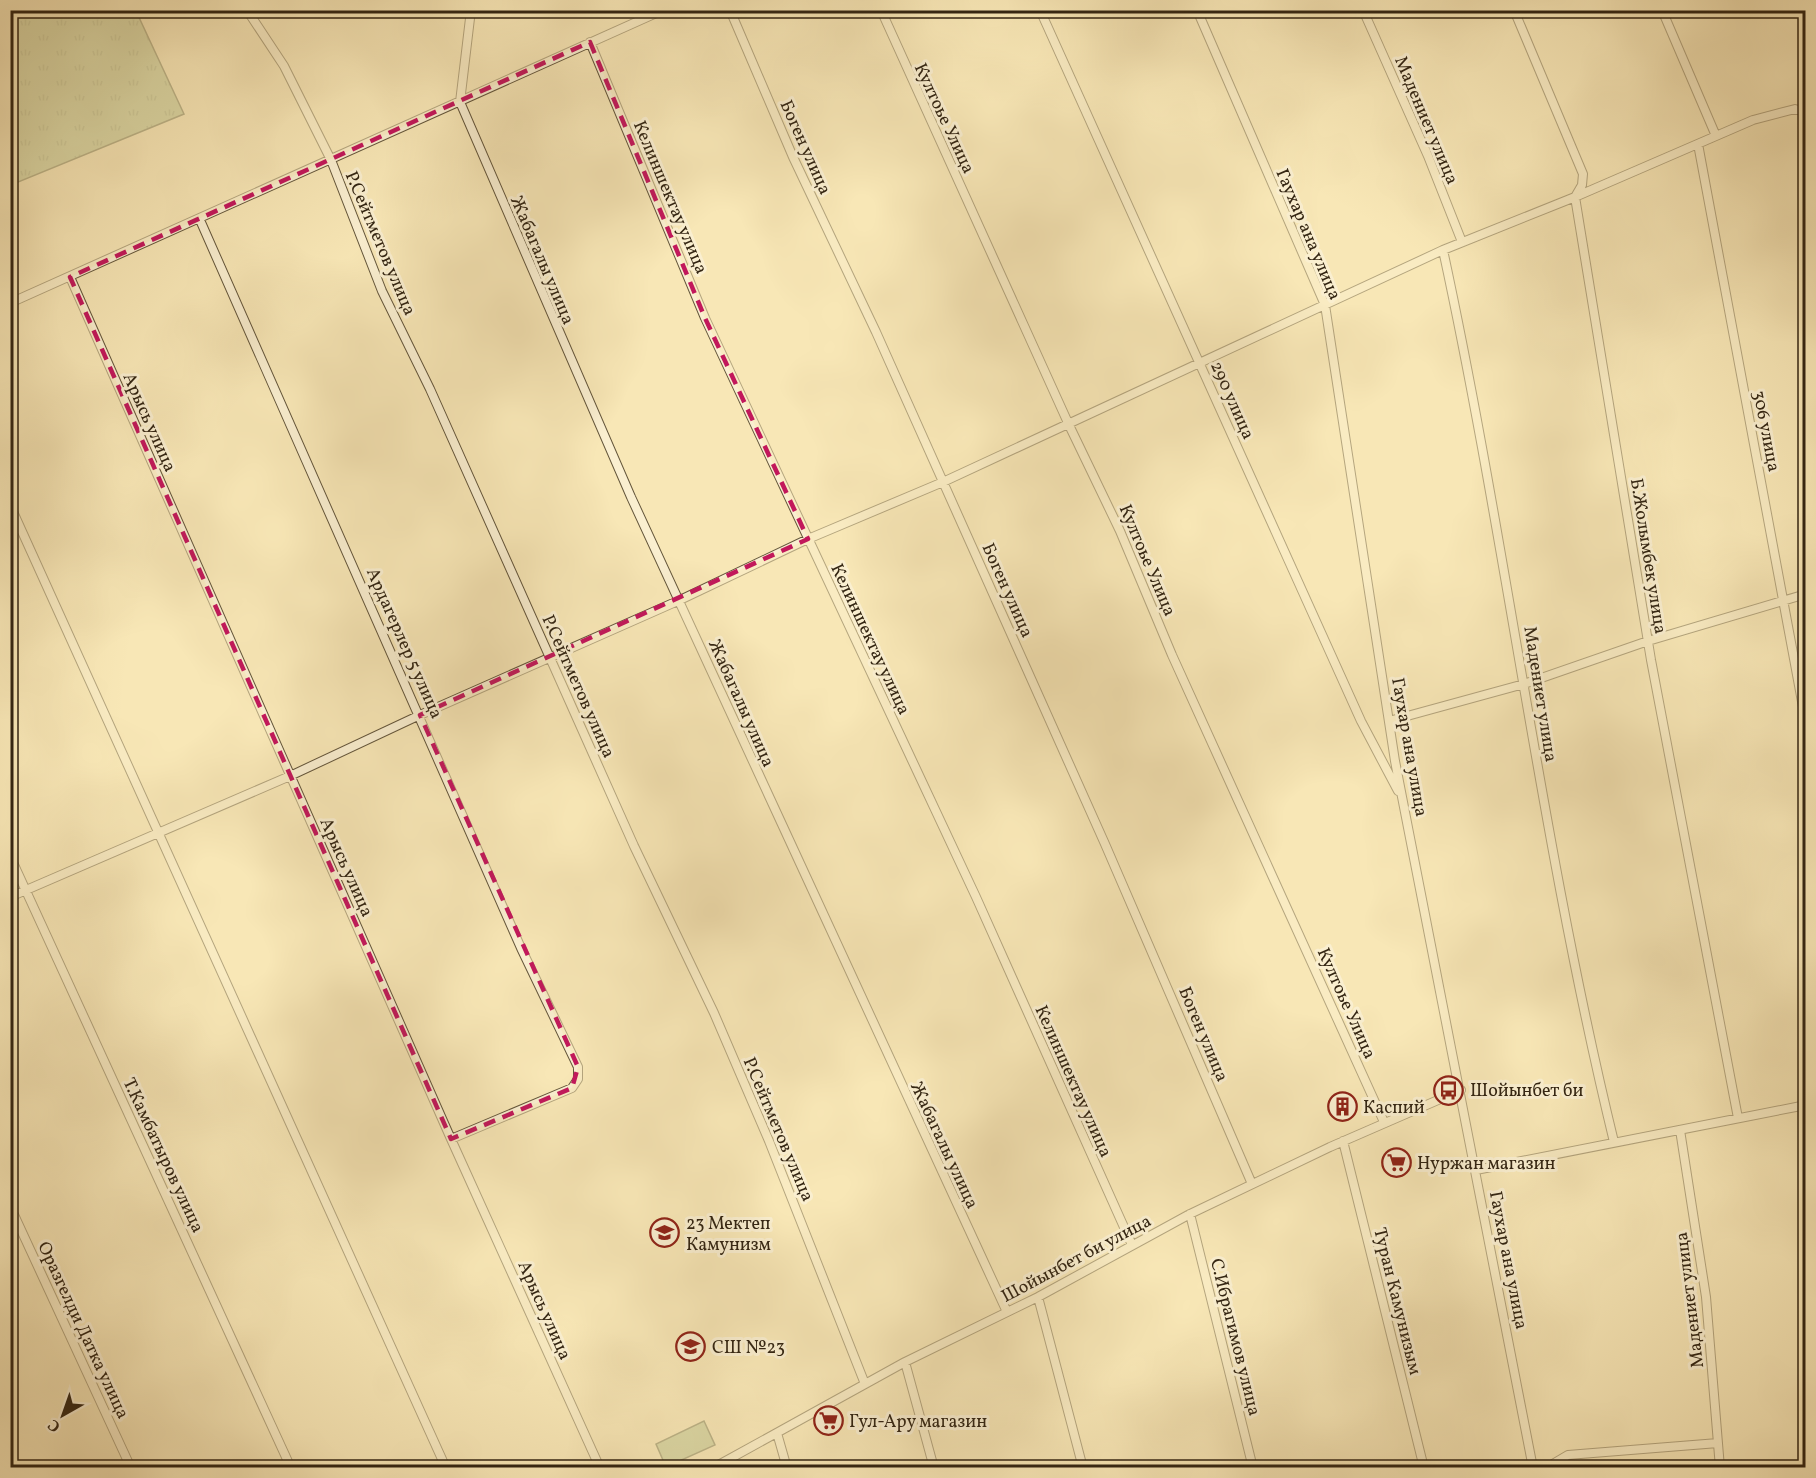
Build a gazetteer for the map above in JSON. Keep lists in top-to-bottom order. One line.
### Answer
{"streets":{"street":["Култоье Улица","Мадениет улица","Боген улица","Келиншектау улица","Гаухар ана улица","Р.Сейтметов улица","Жабагалы улица","290 улица","Арысь улица","306 улица","Б.Жолымбек улица","Ардагерлер 5 улица","Т.Камбатыров улица","Шойынбет би улица","Туран Камунизым","Оразгелди Датка улица","С.Ибрагимов улица"]},"crossings":[["Култоье Улица","Шойынбет би улица"],["Боген улица","Шойынбет би улица"],["Келиншектау улица","Шойынбет би улица"],["Гаухар ана улица","290 улица"],["Гаухар ана улица","Шойынбет би улица"],["Р.Сейтметов улица","Шойынбет би улица"],["Жабагалы улица","Шойынбет би улица"],["Арысь улица","Ардагерлер 5 улица"],["Шойынбет би улица","Туран Камунизым"],["Шойынбет би улица","С.Ибрагимов улица"]],"places":{"bus stop":["Шойынбет би"],"building":["Каспий"],"supermarket":["Нуржан магазин","Гул-Ару магазин"],"school or university":["23 Мектеп Камунизм","СШ №23"]},"north":"bottom left"}
